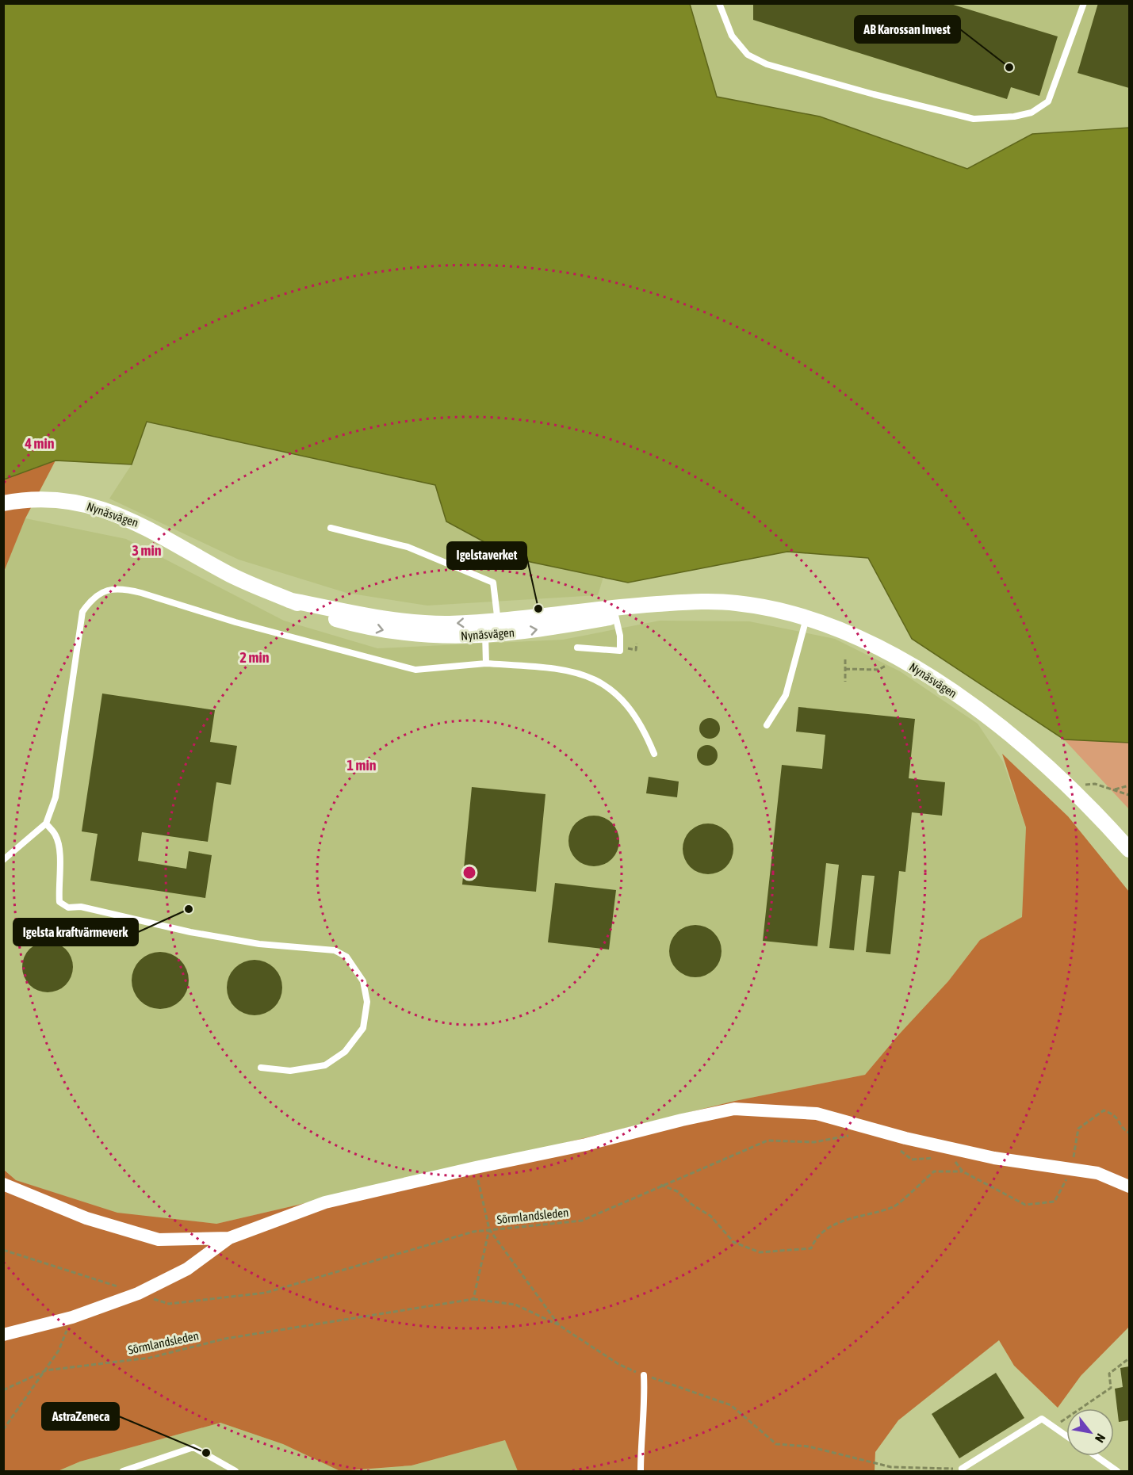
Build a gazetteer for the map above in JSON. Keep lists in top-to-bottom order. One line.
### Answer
{"streets":{"street":["Nynäsvägen"],"path":["Sörmlandsleden"]},"places":["AB Karossan Invest","Igelstaverket","Igelsta kraftvärmeverk","AstraZeneca"],"north":"bottom right","rings":["4 min","3 min","2 min","1 min"]}
